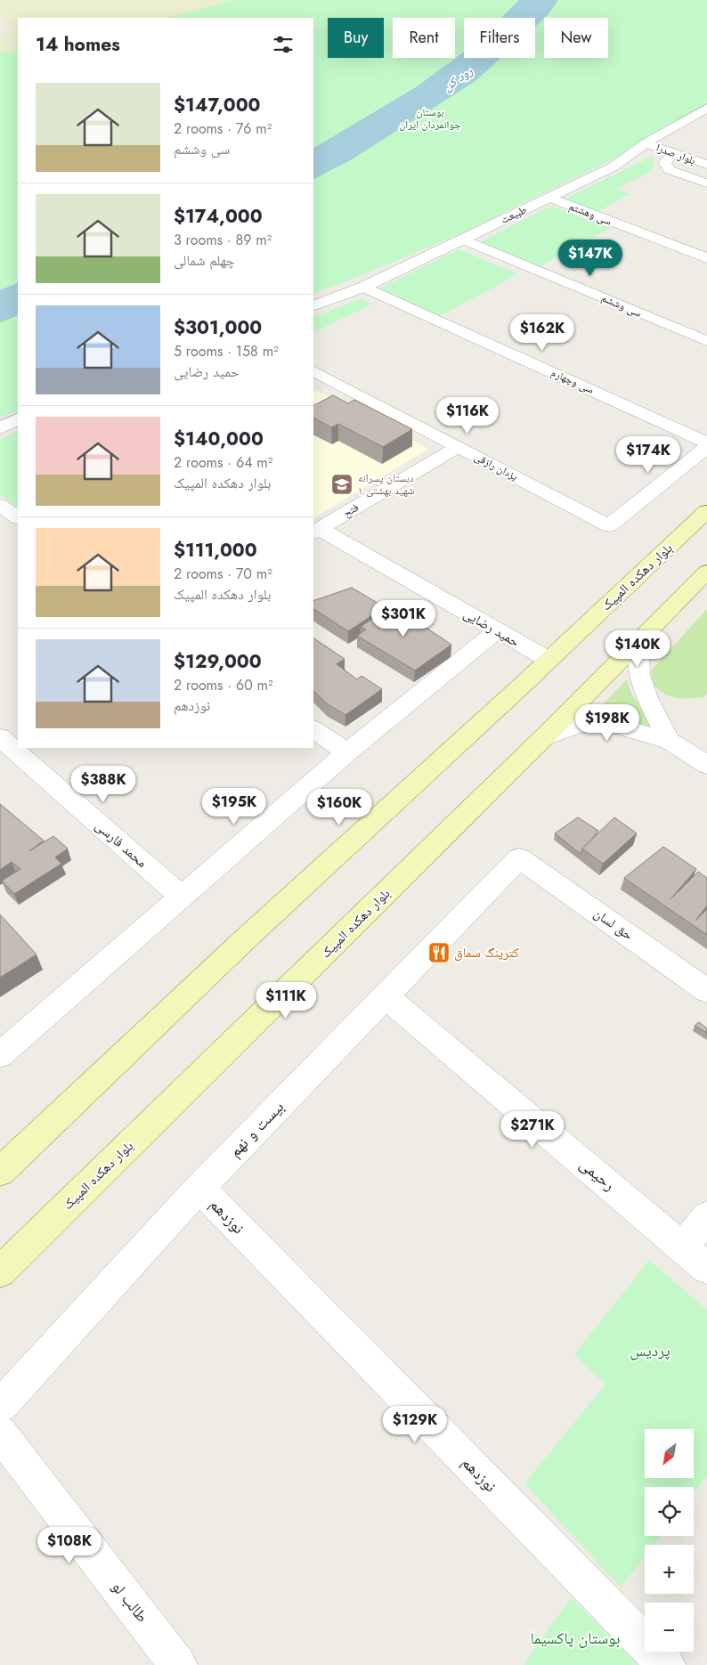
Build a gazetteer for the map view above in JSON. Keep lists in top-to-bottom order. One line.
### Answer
{"streets":{"main road":["بلوار دهکده المپیک"],"street":["بلوار صدرا","سی وهشتم","طبیعت","سی وششم","سی وچهارم","یزدان رازقی","فتح","حمید رضایی","محمد فارسی","حق لسان","بیست و نهم","رحیمی","نوزدهم","طالب لو"]},"crossings":[["بلوار صدرا","طبیعت"],["سی وهشتم","طبیعت"],["طبیعت","سی وششم"],["طبیعت","سی وچهارم"],["یزدان رازقی","فتح"],["فتح","حمید رضایی"],["بلوار دهکده المپیک","حمید رضایی"],["حق لسان","بیست و نهم"],["بیست و نهم","رحیمی"],["بیست و نهم","نوزدهم"]],"water":["رود کن"],"parks":["بوستان جوانمردان ایران","پردیس","بوستان پاکسیما"],"places":{"school or university":["دبستان پسرانه شهید بهشتی ۱"],"restaurant":["کترینگ سماق"]},"north":"bottom left","page":{"chip":["Buy","Rent","Filters","New"],"heading":"14 homes","list":[{"name":"$147,000","note":"2 rooms · 76 m² · سی وششم"},{"name":"$174,000","note":"3 rooms · 89 m² · چهلم شمالی"},{"name":"$301,000","note":"5 rooms · 158 m² · حمید رضایی"},{"name":"$140,000","note":"2 rooms · 64 m² · بلوار دهکده المپیک"},{"name":"$111,000","note":"2 rooms · 70 m² · بلوار دهکده المپیک"},{"name":"$129,000","note":"2 rooms · 60 m² · نوزدهم"}],"price":["$147K","$162K","$116K","$174K","$301K","$140K","$198K","$388K","$195K","$160K","$111K","$271K","$129K","$108K"],"map_buttons":["+","−"]}}
